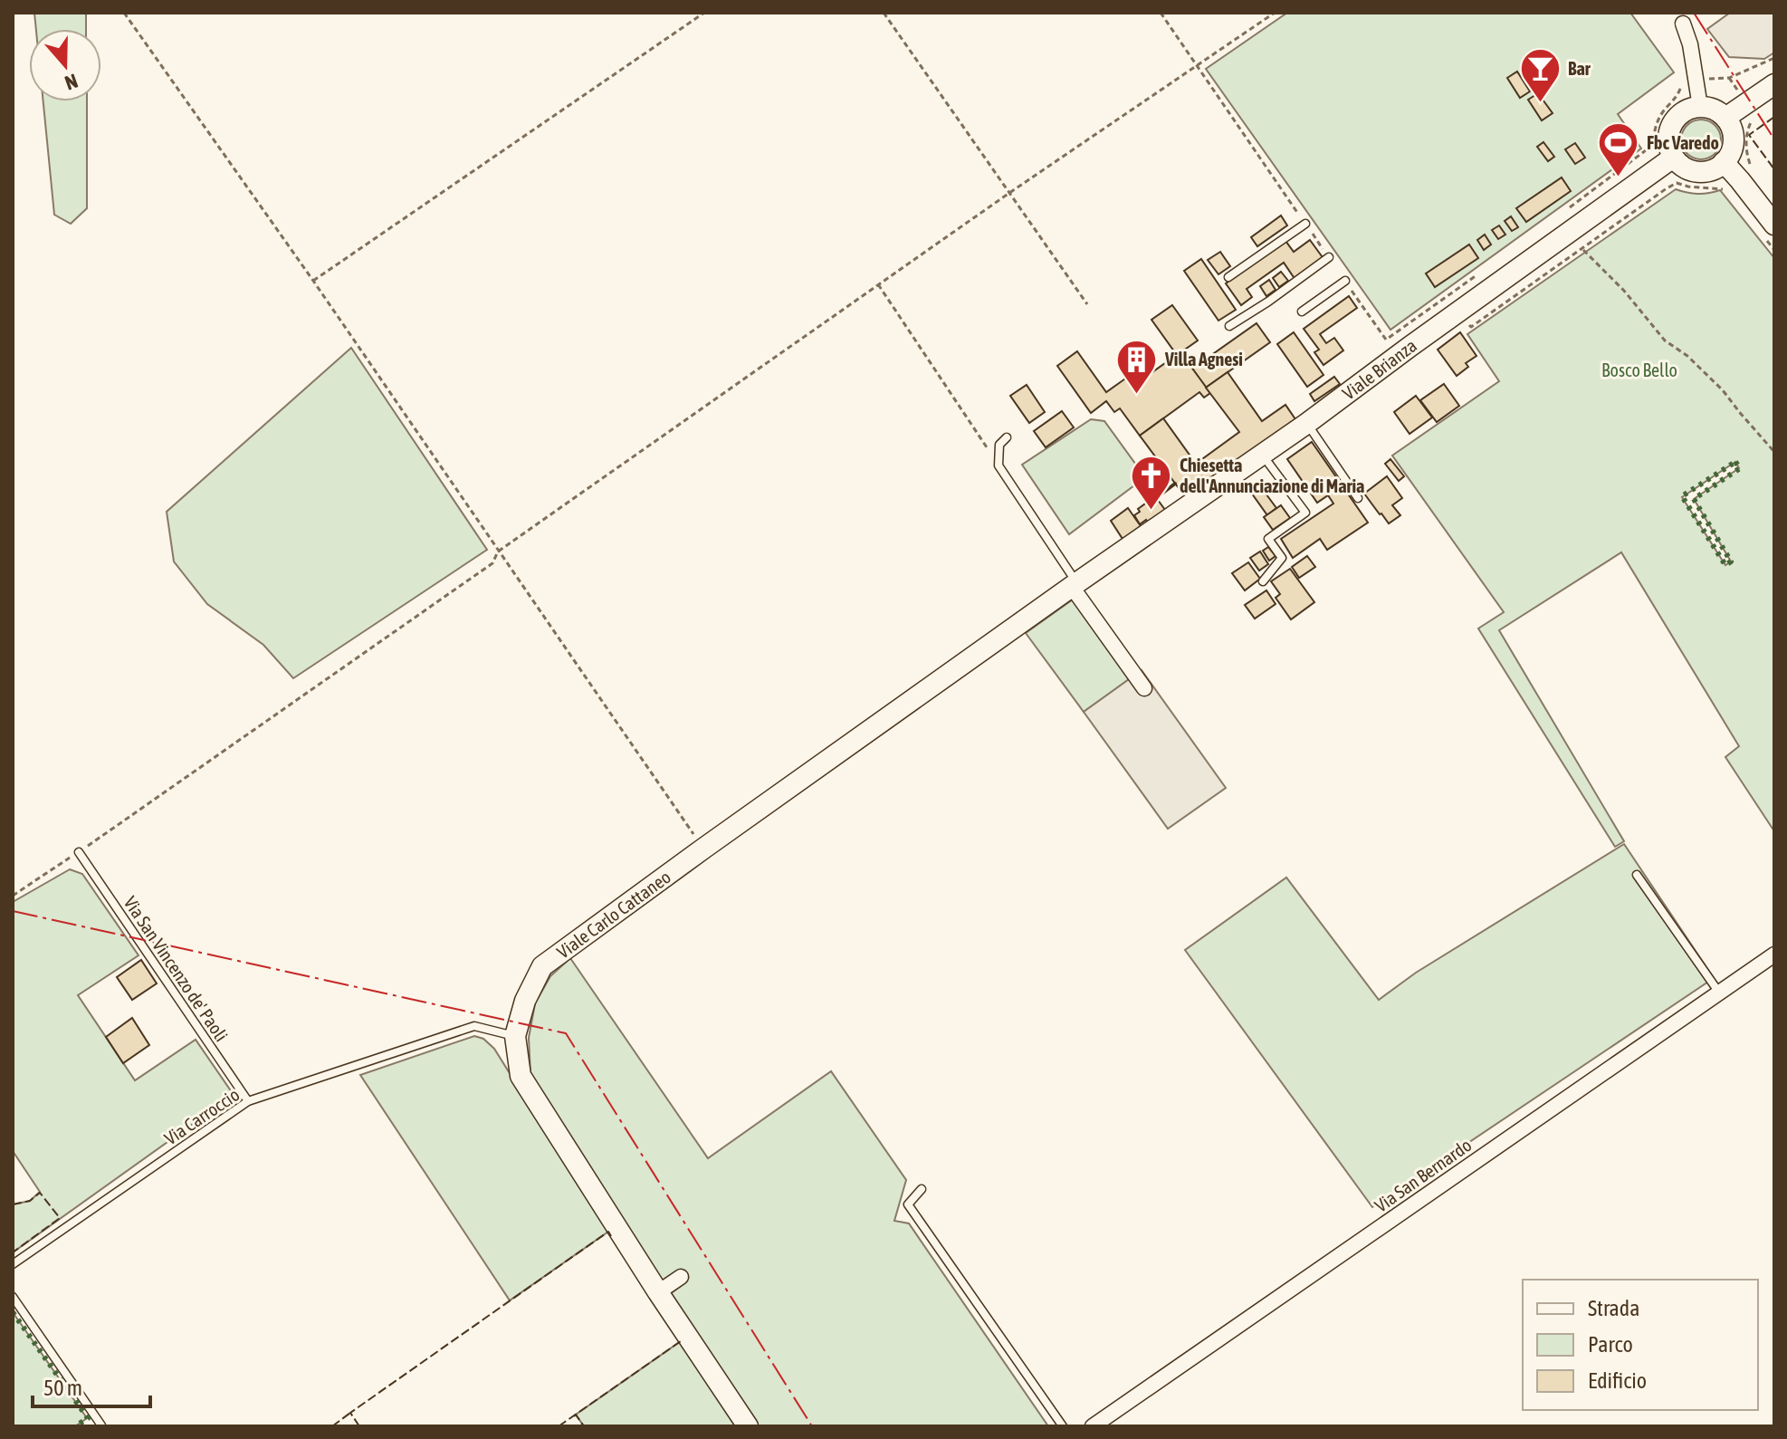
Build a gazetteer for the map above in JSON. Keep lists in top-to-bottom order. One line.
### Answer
{"streets":{"street":["Viale Brianza","Viale Carlo Cattaneo","Via San Bernardo"],"lane":["Via San Vincenzo de' Paoli","Via Carroccio"]},"crossings":[["Viale Brianza","Viale Carlo Cattaneo"],["Viale Carlo Cattaneo","Via Carroccio"],["Via San Vincenzo de' Paoli","Via Carroccio"]],"parks":["Bosco Bello"],"places":{"bar":["Bar"],"sports":["Fbc Varedo"],"building":["Villa Agnesi"],"church":["Chiesetta dell'Annunciazione di Maria"]},"legend":["Strada","Parco","Edificio"],"scale_bar":"50 m","north":"bottom"}
